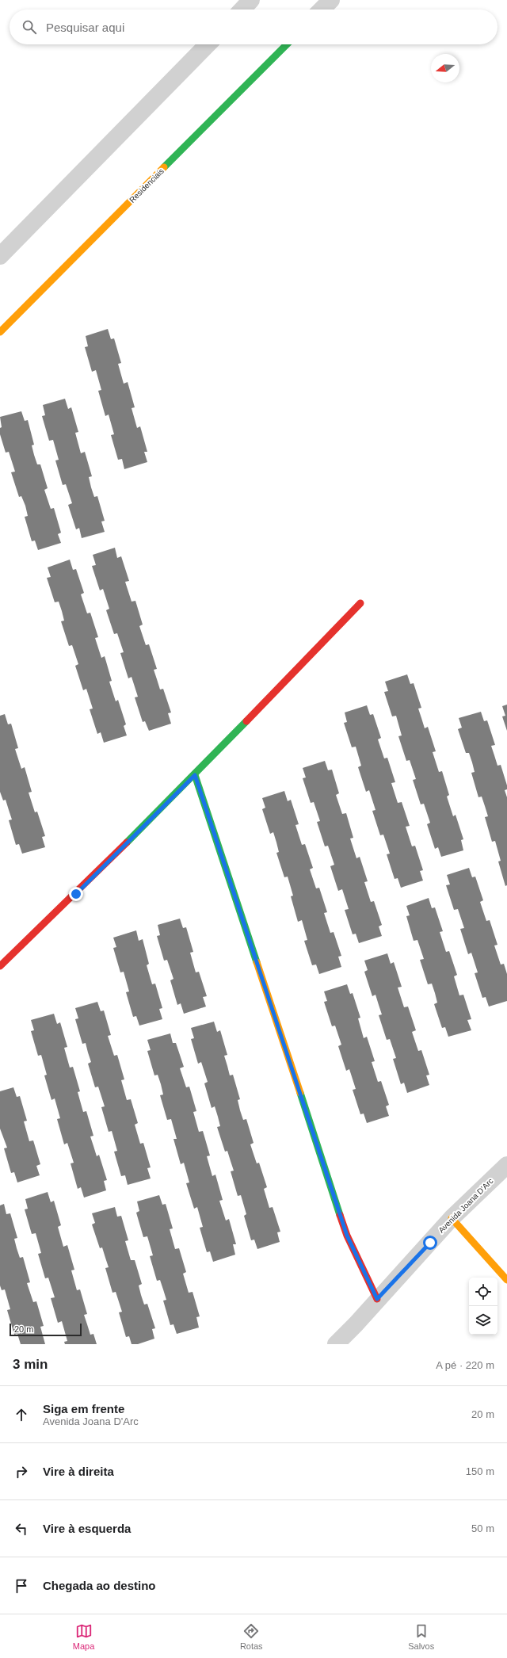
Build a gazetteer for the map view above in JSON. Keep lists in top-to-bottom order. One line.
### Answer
{"streets":{"street":["Residenciais","Avenida Joana D'Arc"]},"scale_bar":"20 m","north":"left","page":{"search":"Pesquisar aqui","scale":"20 m","heading":["3 min","A pé · 220 m"],"list":[["Siga em frente","Avenida Joana D'Arc","20 m"],["Vire à direita","150 m"],["Vire à esquerda","50 m"],"Chegada ao destino"],"nav":["Mapa","Rotas","Salvos"]}}
